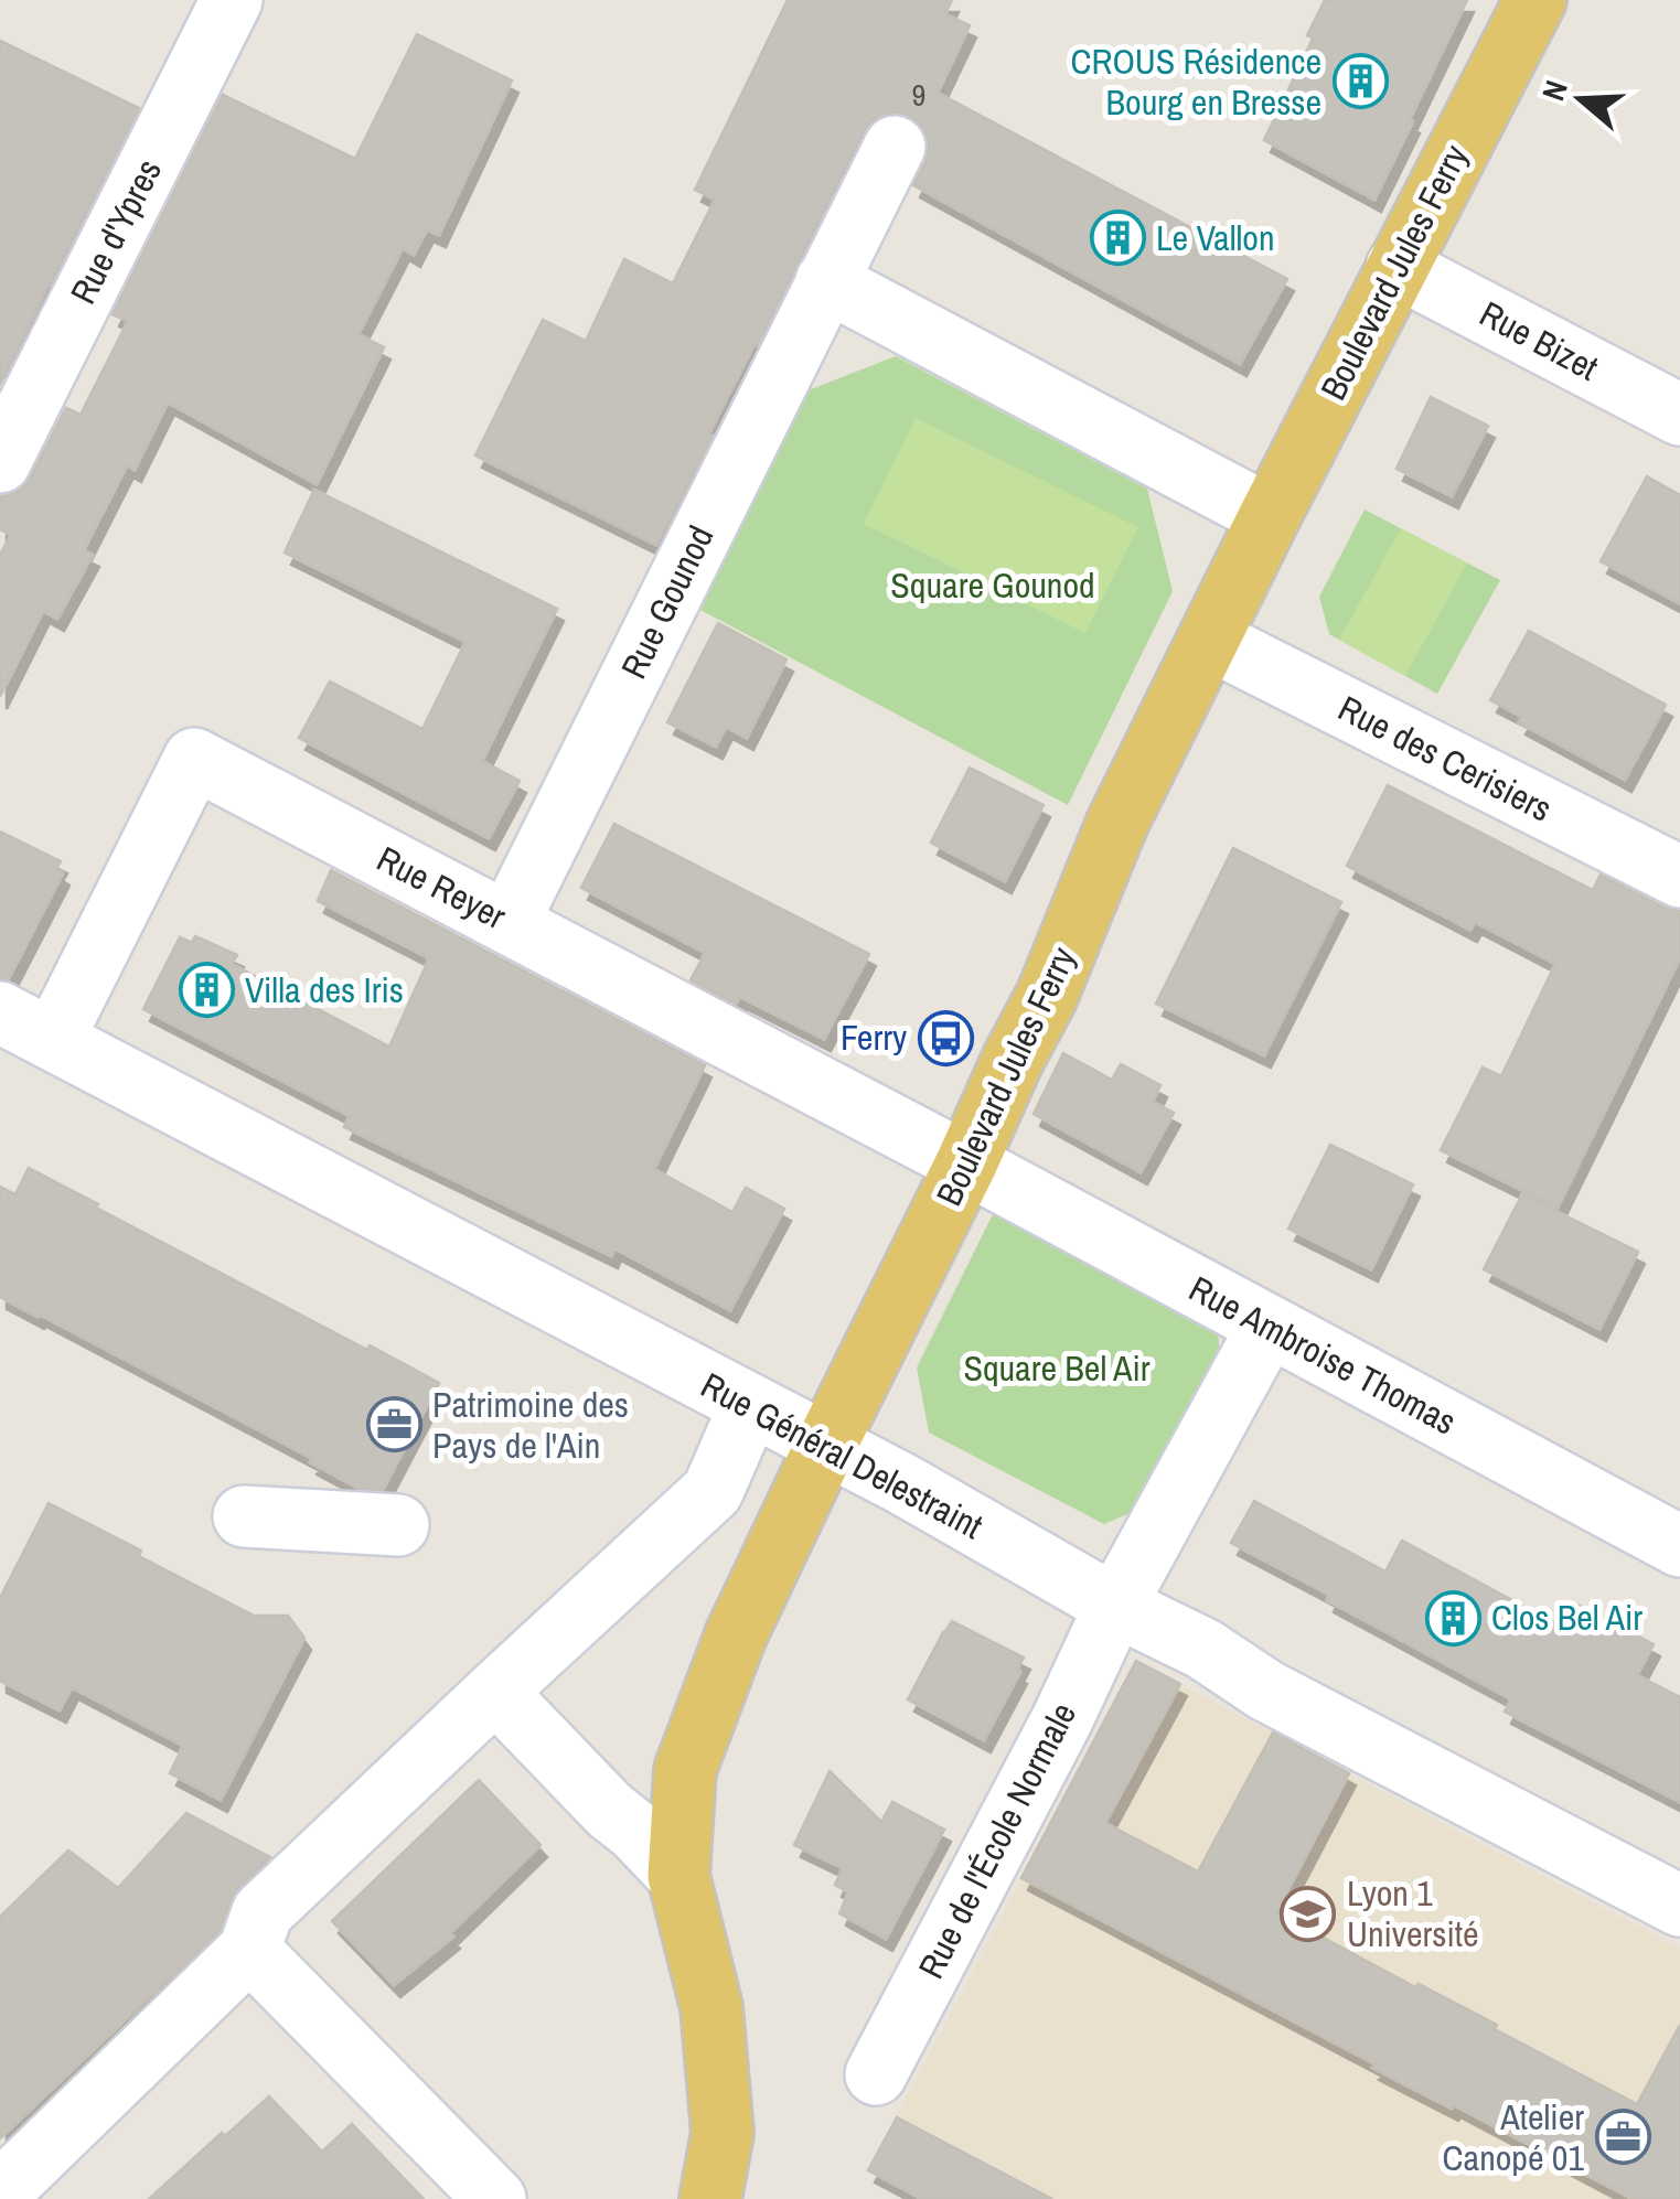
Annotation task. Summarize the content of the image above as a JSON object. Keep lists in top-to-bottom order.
{
  "streets": {
    "main road": ["Boulevard Jules Ferry"],
    "street": [
      "Rue d'Ypres",
      "Rue Bizet",
      "Rue Gounod",
      "Rue des Cerisiers",
      "Rue Reyer",
      "Rue Ambroise Thomas",
      "Rue Général Delestraint",
      "Rue de l'École Normale"
    ]
  },
  "crossings": [
    ["Boulevard Jules Ferry", "Rue Bizet"],
    ["Boulevard Jules Ferry", "Rue des Cerisiers"],
    ["Boulevard Jules Ferry", "Rue Reyer"],
    ["Boulevard Jules Ferry", "Rue Ambroise Thomas"],
    ["Boulevard Jules Ferry", "Rue Général Delestraint"],
    ["Rue Gounod", "Rue Reyer"],
    ["Rue Reyer", "Rue Ambroise Thomas"],
    ["Rue Reyer", "Rue Général Delestraint"],
    ["Rue Général Delestraint", "Rue de l'École Normale"]
  ],
  "parks": ["Square Gounod", "Square Bel Air"],
  "places": {
    "building": [
      "CROUS Résidence Bourg en Bresse",
      "Le Vallon",
      "Villa des Iris",
      "Clos Bel Air"
    ],
    "bus stop": ["Ferry"],
    "office": ["Patrimoine des Pays de l'Ain", "Atelier Canopé 01"],
    "school or university": ["Lyon 1 Université"]
  },
  "house_numbers": ["9"],
  "north": "left"
}
